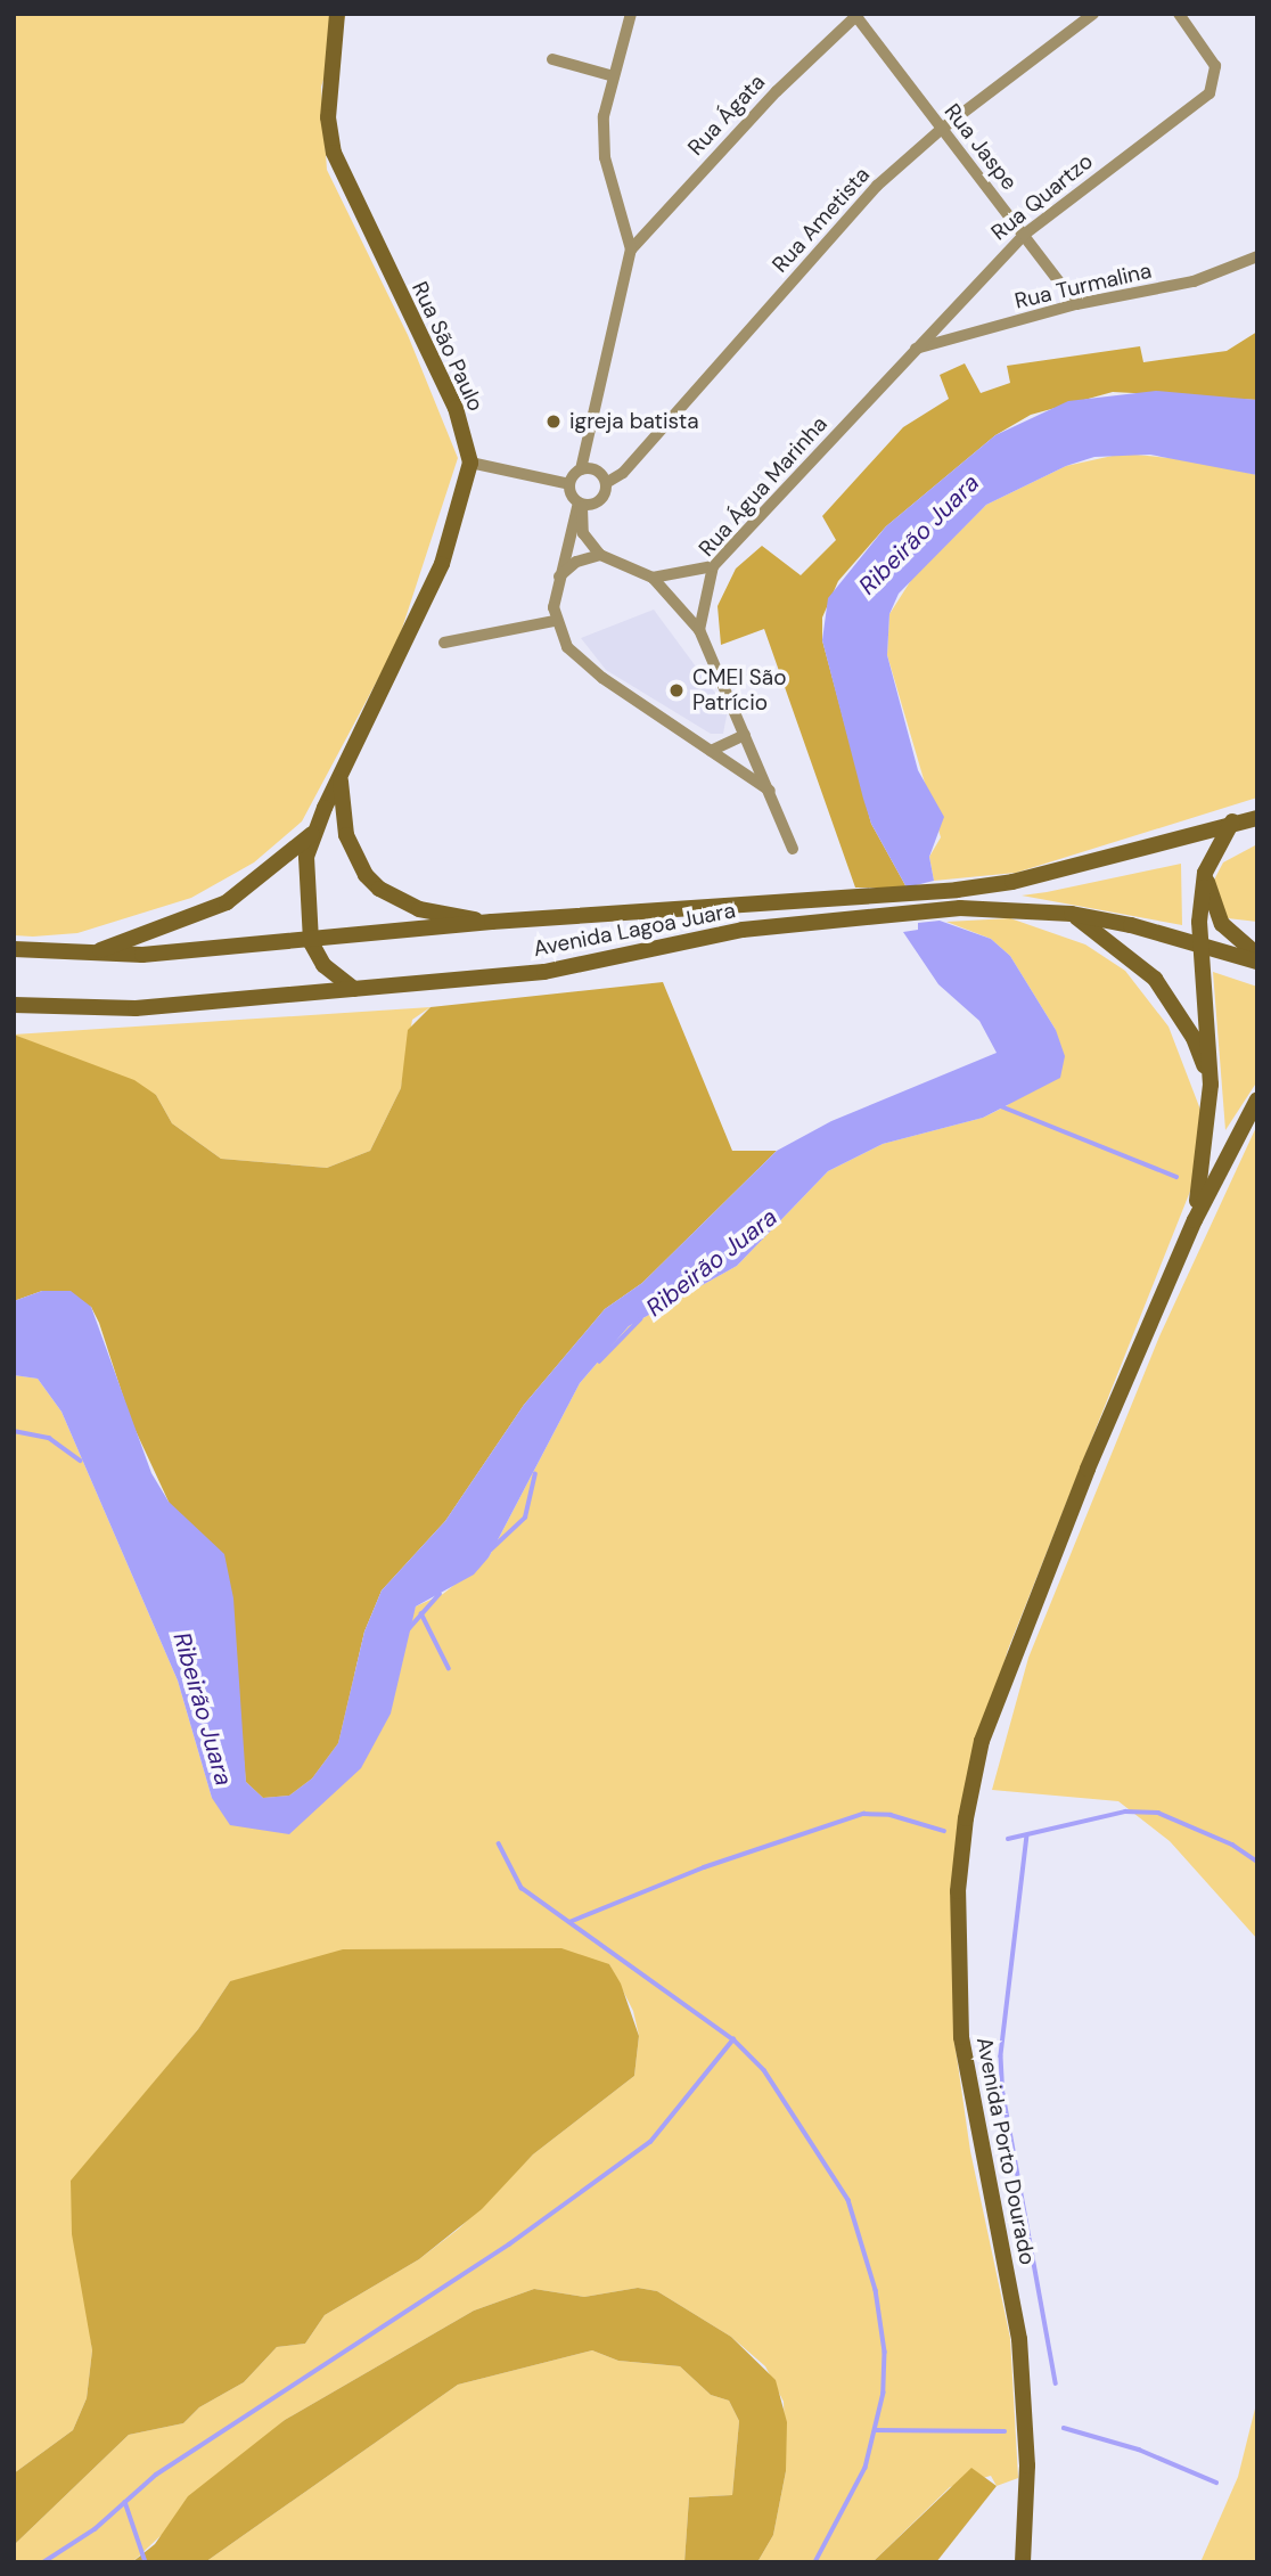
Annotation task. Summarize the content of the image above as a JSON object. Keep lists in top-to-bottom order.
{
  "streets": {
    "main road": ["Rua São Paulo", "Avenida Lagoa Juara", "Avenida Porto Dourado"],
    "street": [
      "Rua Ágata",
      "Rua Jaspe",
      "Rua Quartzo",
      "Rua Ametista",
      "Rua Turmalina",
      "Rua Água Marinha"
    ]
  },
  "crossings": [
    ["Rua Ágata", "Rua Jaspe"],
    ["Rua Jaspe", "Rua Quartzo"],
    ["Rua Jaspe", "Rua Ametista"],
    ["Rua Jaspe", "Rua Turmalina"],
    ["Rua Quartzo", "Rua Turmalina"],
    ["Rua Quartzo", "Rua Água Marinha"],
    ["Rua Turmalina", "Rua Água Marinha"]
  ],
  "water": ["Ribeirão Juara"],
  "places": ["igreja batista", "CMEI São Patrício"]
}
